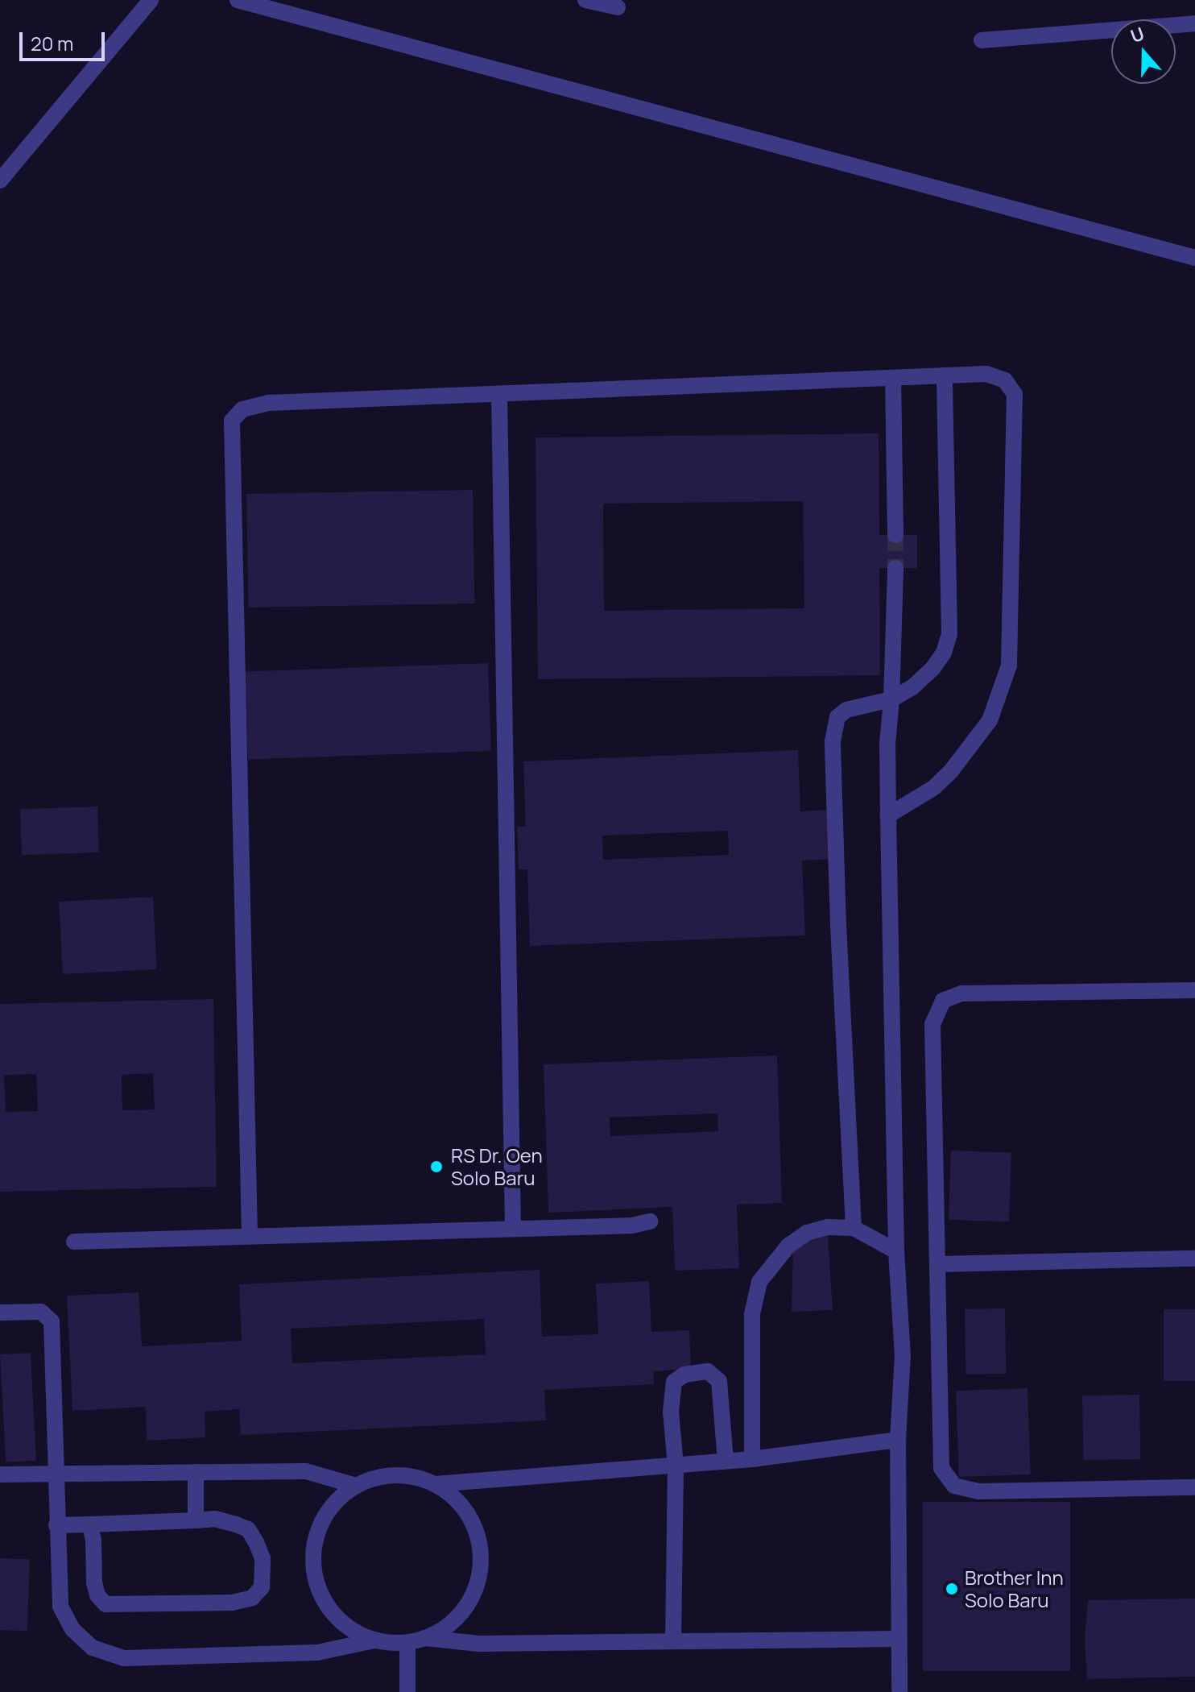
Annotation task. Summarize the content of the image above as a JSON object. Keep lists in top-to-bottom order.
{
  "places": ["RS Dr. Oen Solo Baru", "Brother Inn Solo Baru"],
  "scale_bar": "20 m",
  "north": "top"
}
